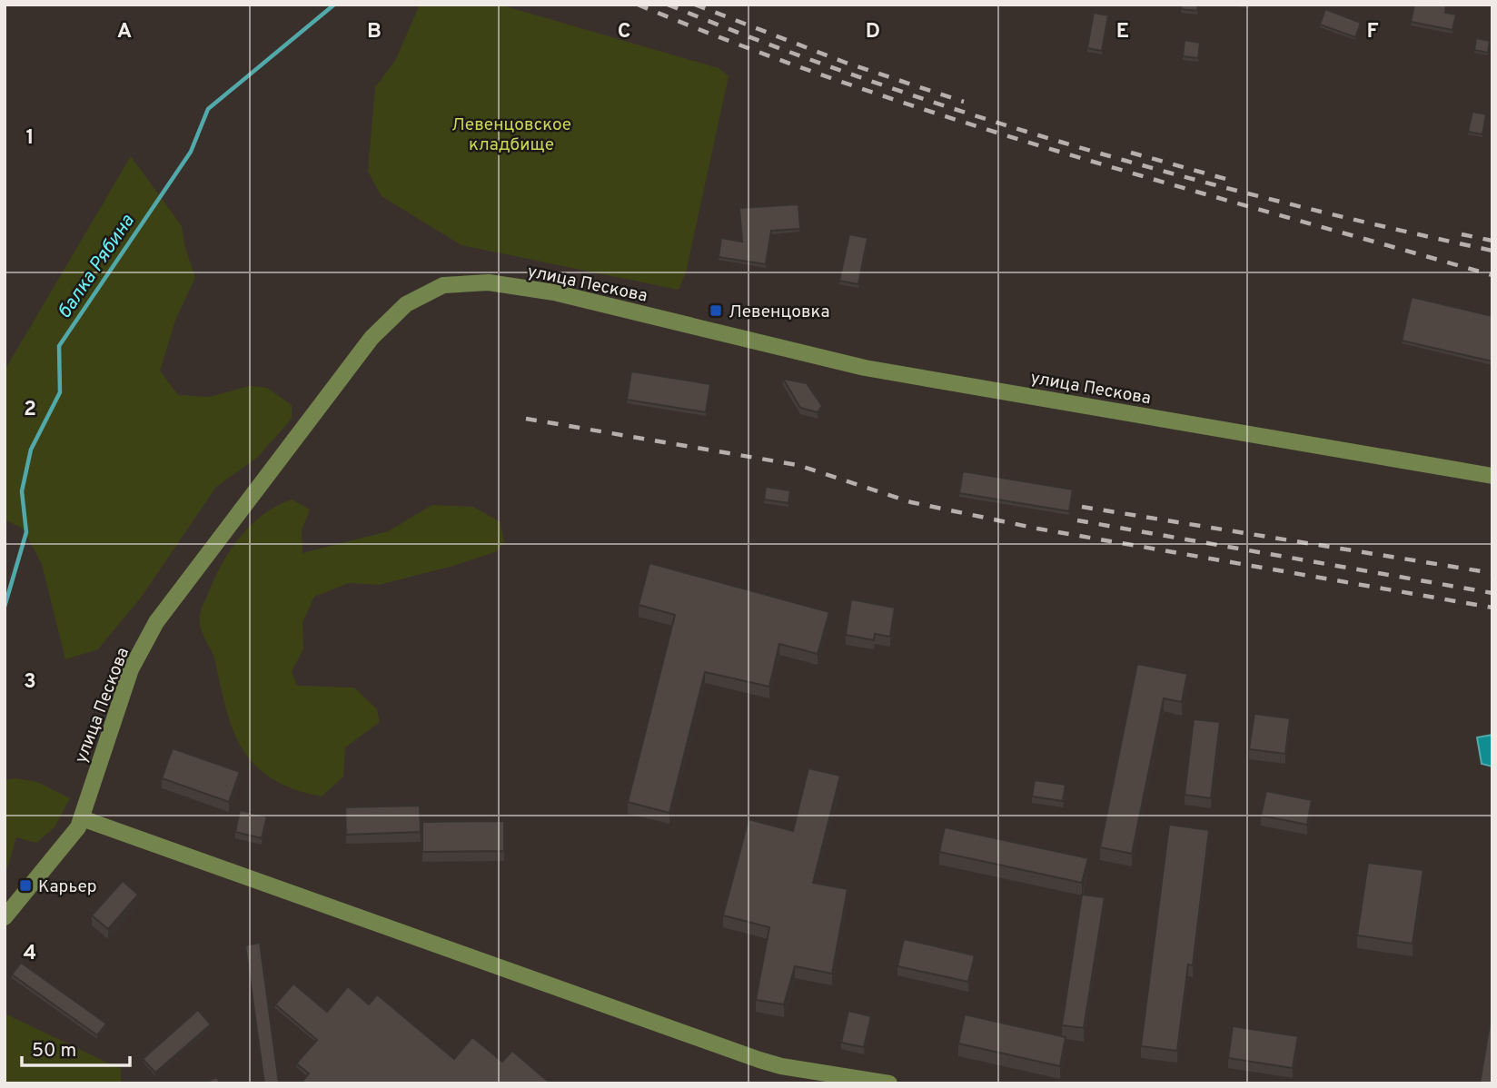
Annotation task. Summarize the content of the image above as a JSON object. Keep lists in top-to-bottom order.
{
  "streets": {
    "street": ["улица Пескова"]
  },
  "water": ["балка Рябина"],
  "parks": ["Левенцовское кладбище"],
  "places": {
    "transit": ["Левенцовка", "Карьер"]
  },
  "scale_bar": "50 m",
  "grid": {
    "columns": [
      "A",
      "B",
      "C",
      "D",
      "E",
      "F"
    ],
    "rows": [
      "1",
      "2",
      "3",
      "4"
    ]
  }
}
